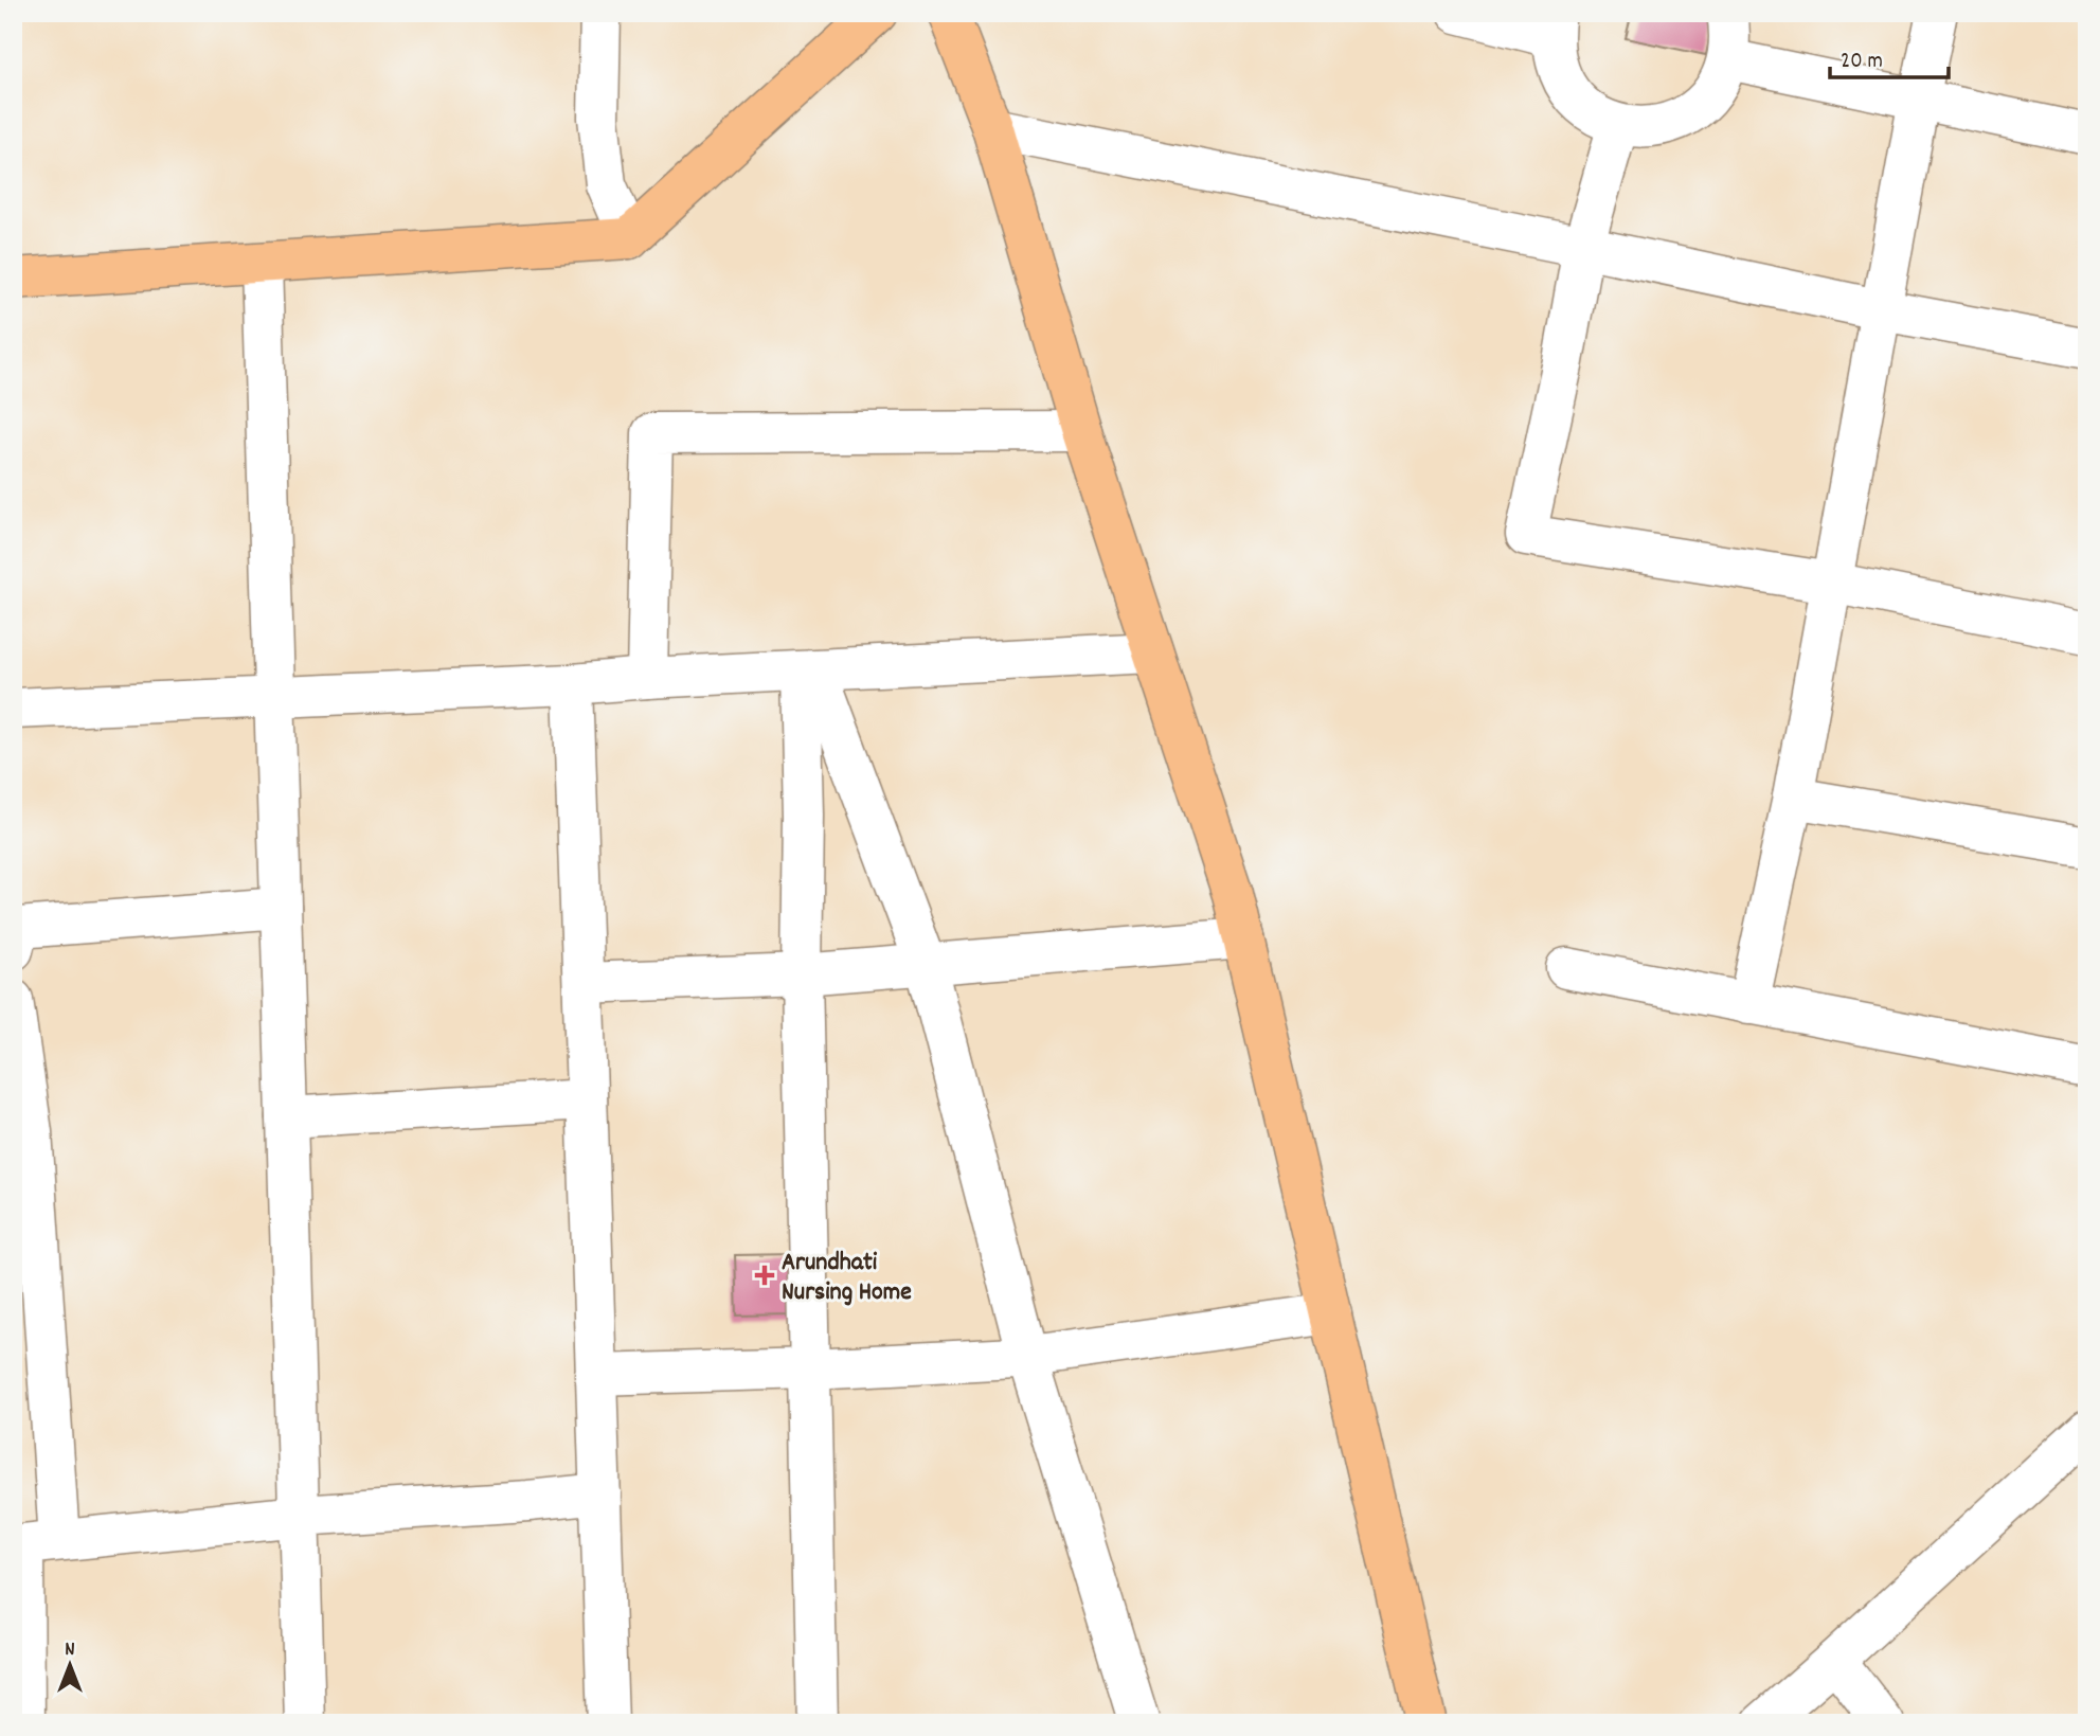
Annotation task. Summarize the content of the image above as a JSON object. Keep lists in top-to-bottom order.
{
  "places": {
    "health": ["Arundhati Nursing Home"]
  },
  "scale_bar": "20 m",
  "north": "top"
}
